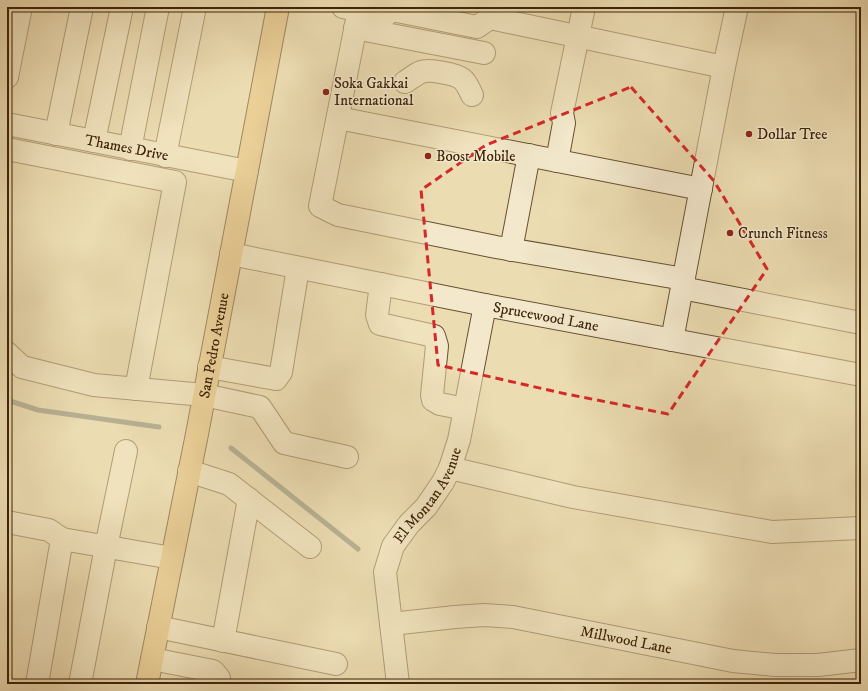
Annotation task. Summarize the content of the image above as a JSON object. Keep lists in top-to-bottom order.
{
  "streets": {
    "main road": ["San Pedro Avenue"],
    "street": [
      "Thames Drive",
      "Sprucewood Lane",
      "El Montan Avenue",
      "Millwood Lane"
    ]
  },
  "crossings": [
    ["Thames Drive", "San Pedro Avenue"],
    ["Sprucewood Lane", "San Pedro Avenue"],
    ["Sprucewood Lane", "El Montan Avenue"],
    ["El Montan Avenue", "Millwood Lane"]
  ],
  "places": [
    "Soka Gakkai International",
    "Dollar Tree",
    "Boost Mobile",
    "Crunch Fitness"
  ]
}
